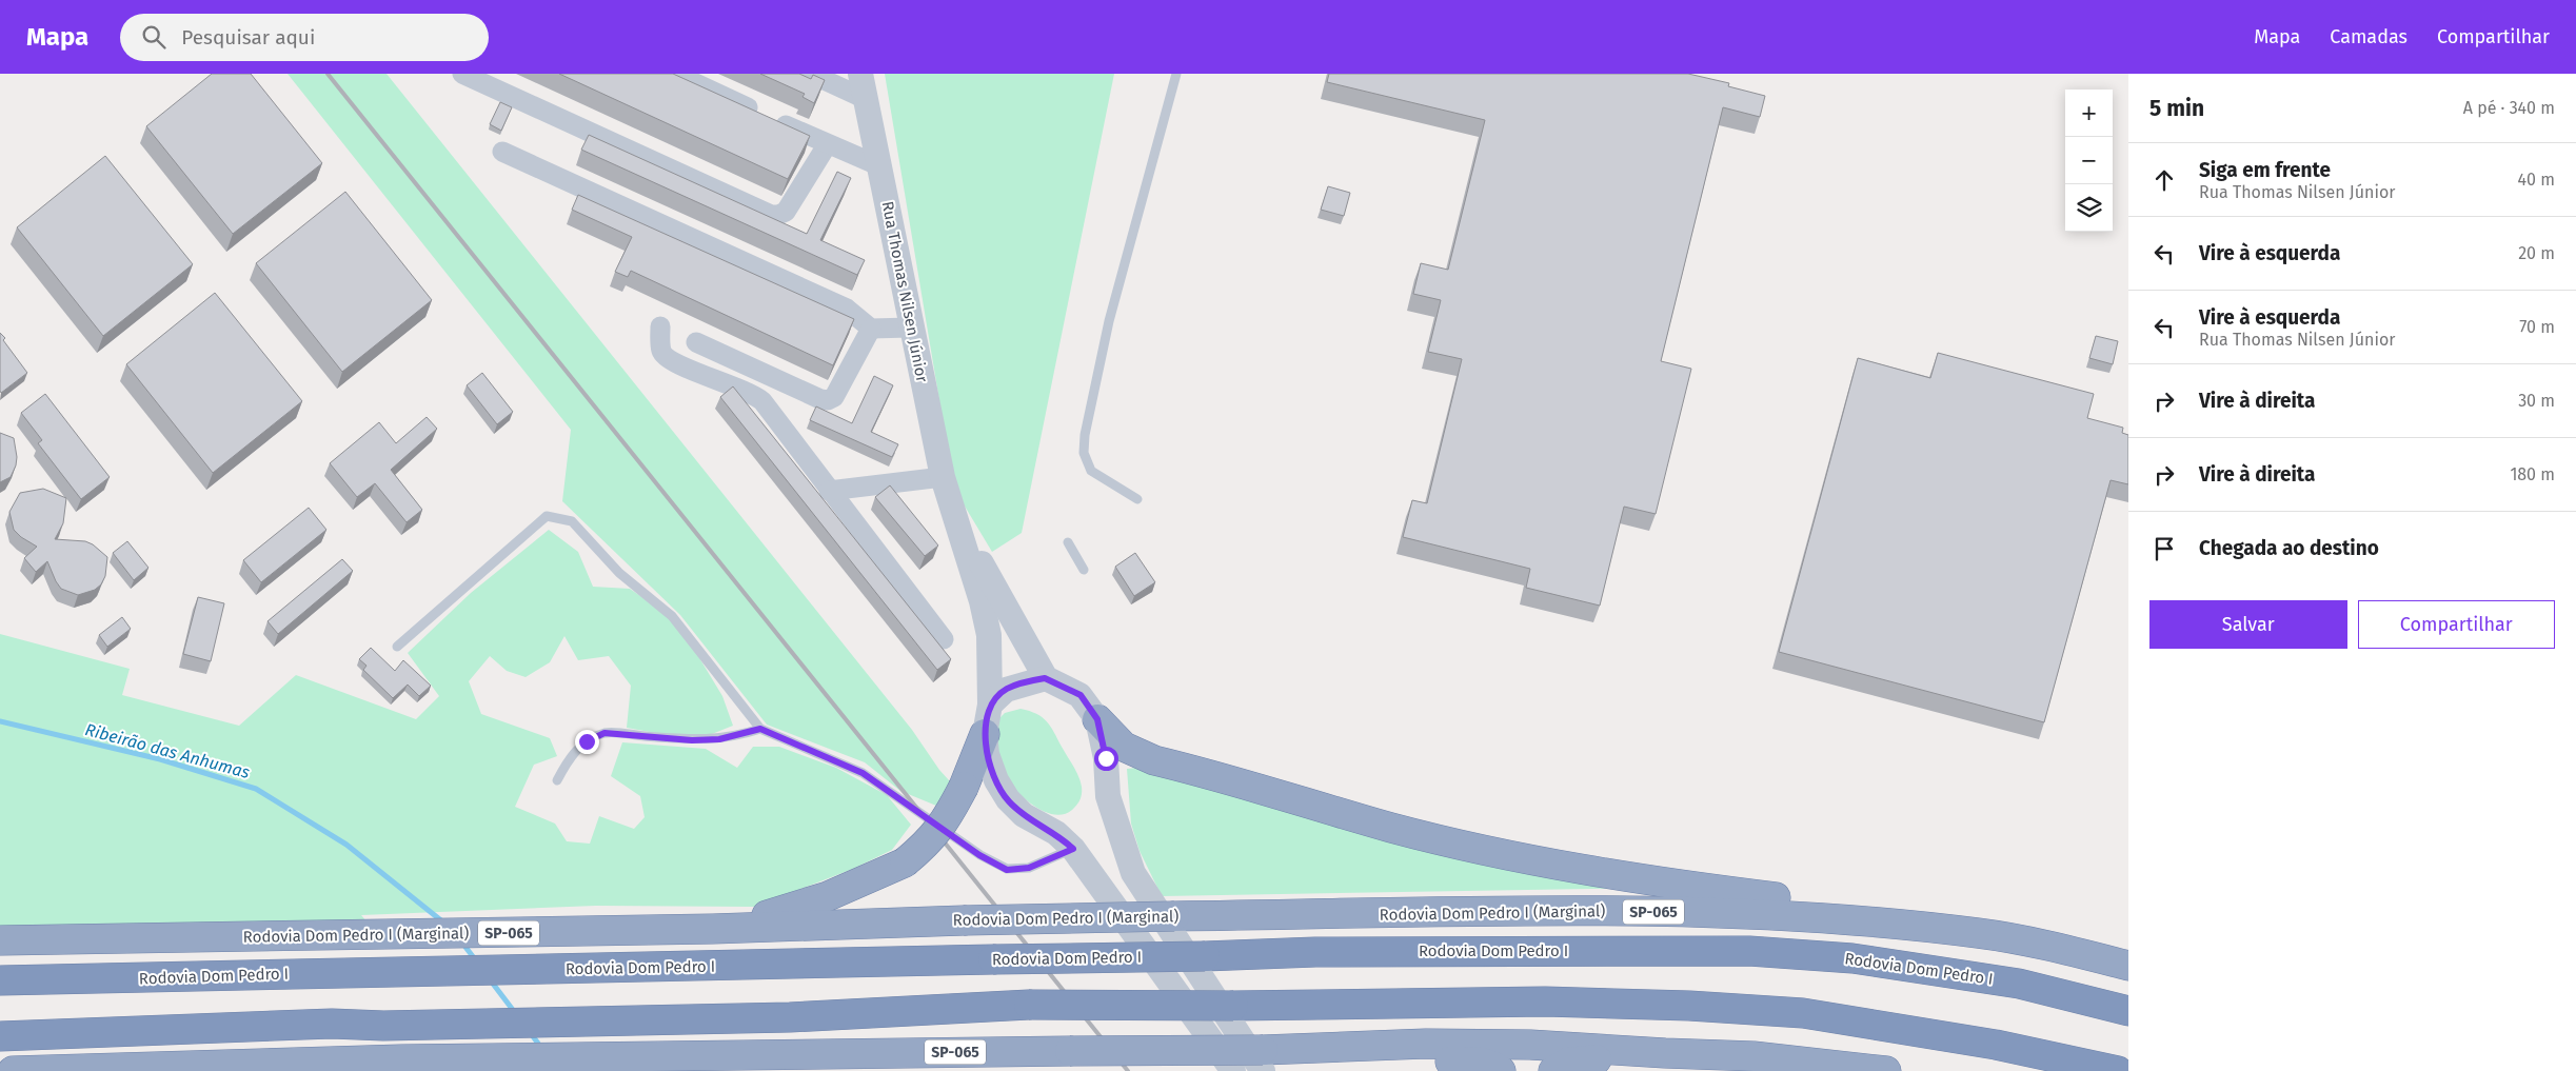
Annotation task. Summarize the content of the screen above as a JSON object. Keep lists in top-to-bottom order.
{
  "streets": {
    "highway": ["SP-065", "Rodovia Dom Pedro I (Marginal)", "Rodovia Dom Pedro I"],
    "street": ["Rua Thomas Nilsen Júnior"]
  },
  "water": ["Ribeirão das Anhumas"],
  "page": {
    "header": "Mapa",
    "search": "Pesquisar aqui",
    "nav": ["Mapa", "Camadas", "Compartilhar"],
    "heading": ["5 min", "A pé · 340 m"],
    "map_buttons": ["+", "−"],
    "list": [
      ["Siga em frente", "Rua Thomas Nilsen Júnior", "40 m"],
      ["Vire à esquerda", "20 m"],
      ["Vire à esquerda", "Rua Thomas Nilsen Júnior", "70 m"],
      ["Vire à direita", "30 m"],
      ["Vire à direita", "180 m"],
      "Chegada ao destino"
    ],
    "buttons": ["Salvar", "Compartilhar"]
  }
}
